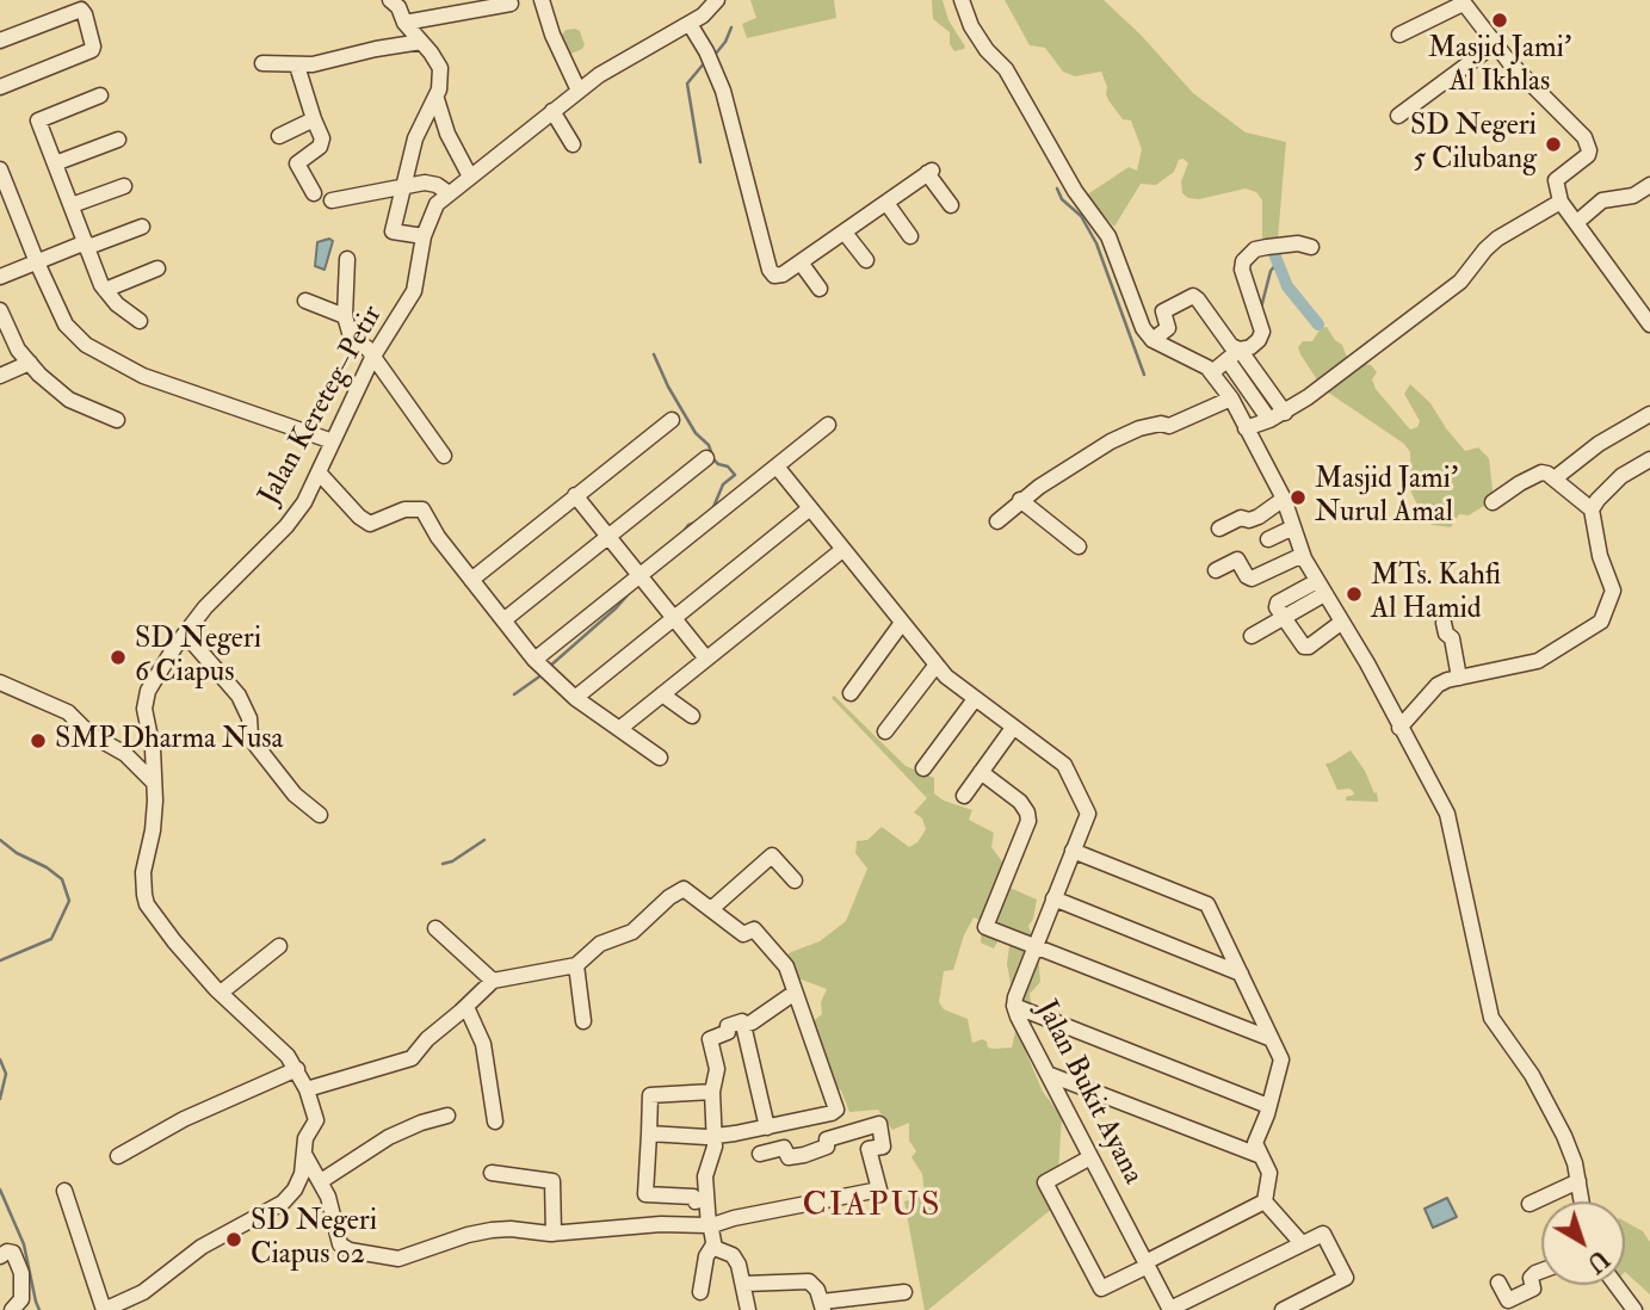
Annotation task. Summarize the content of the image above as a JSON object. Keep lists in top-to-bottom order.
{
  "streets": {
    "street": ["Jalan Kereteg–Petir", "Jalan Bukit Ayana"]
  },
  "districts": ["CIAPUS"],
  "places": [
    "Masjid Jami' Al Ikhlas",
    "SD Negeri 5 Cilubang",
    "Masjid Jami' Nurul Amal",
    "MTs. Kahfi Al Hamid",
    "SD Negeri 6 Ciapus",
    "SMP Dharma Nusa",
    "SD Negeri Ciapus 02"
  ],
  "north": "bottom right"
}
